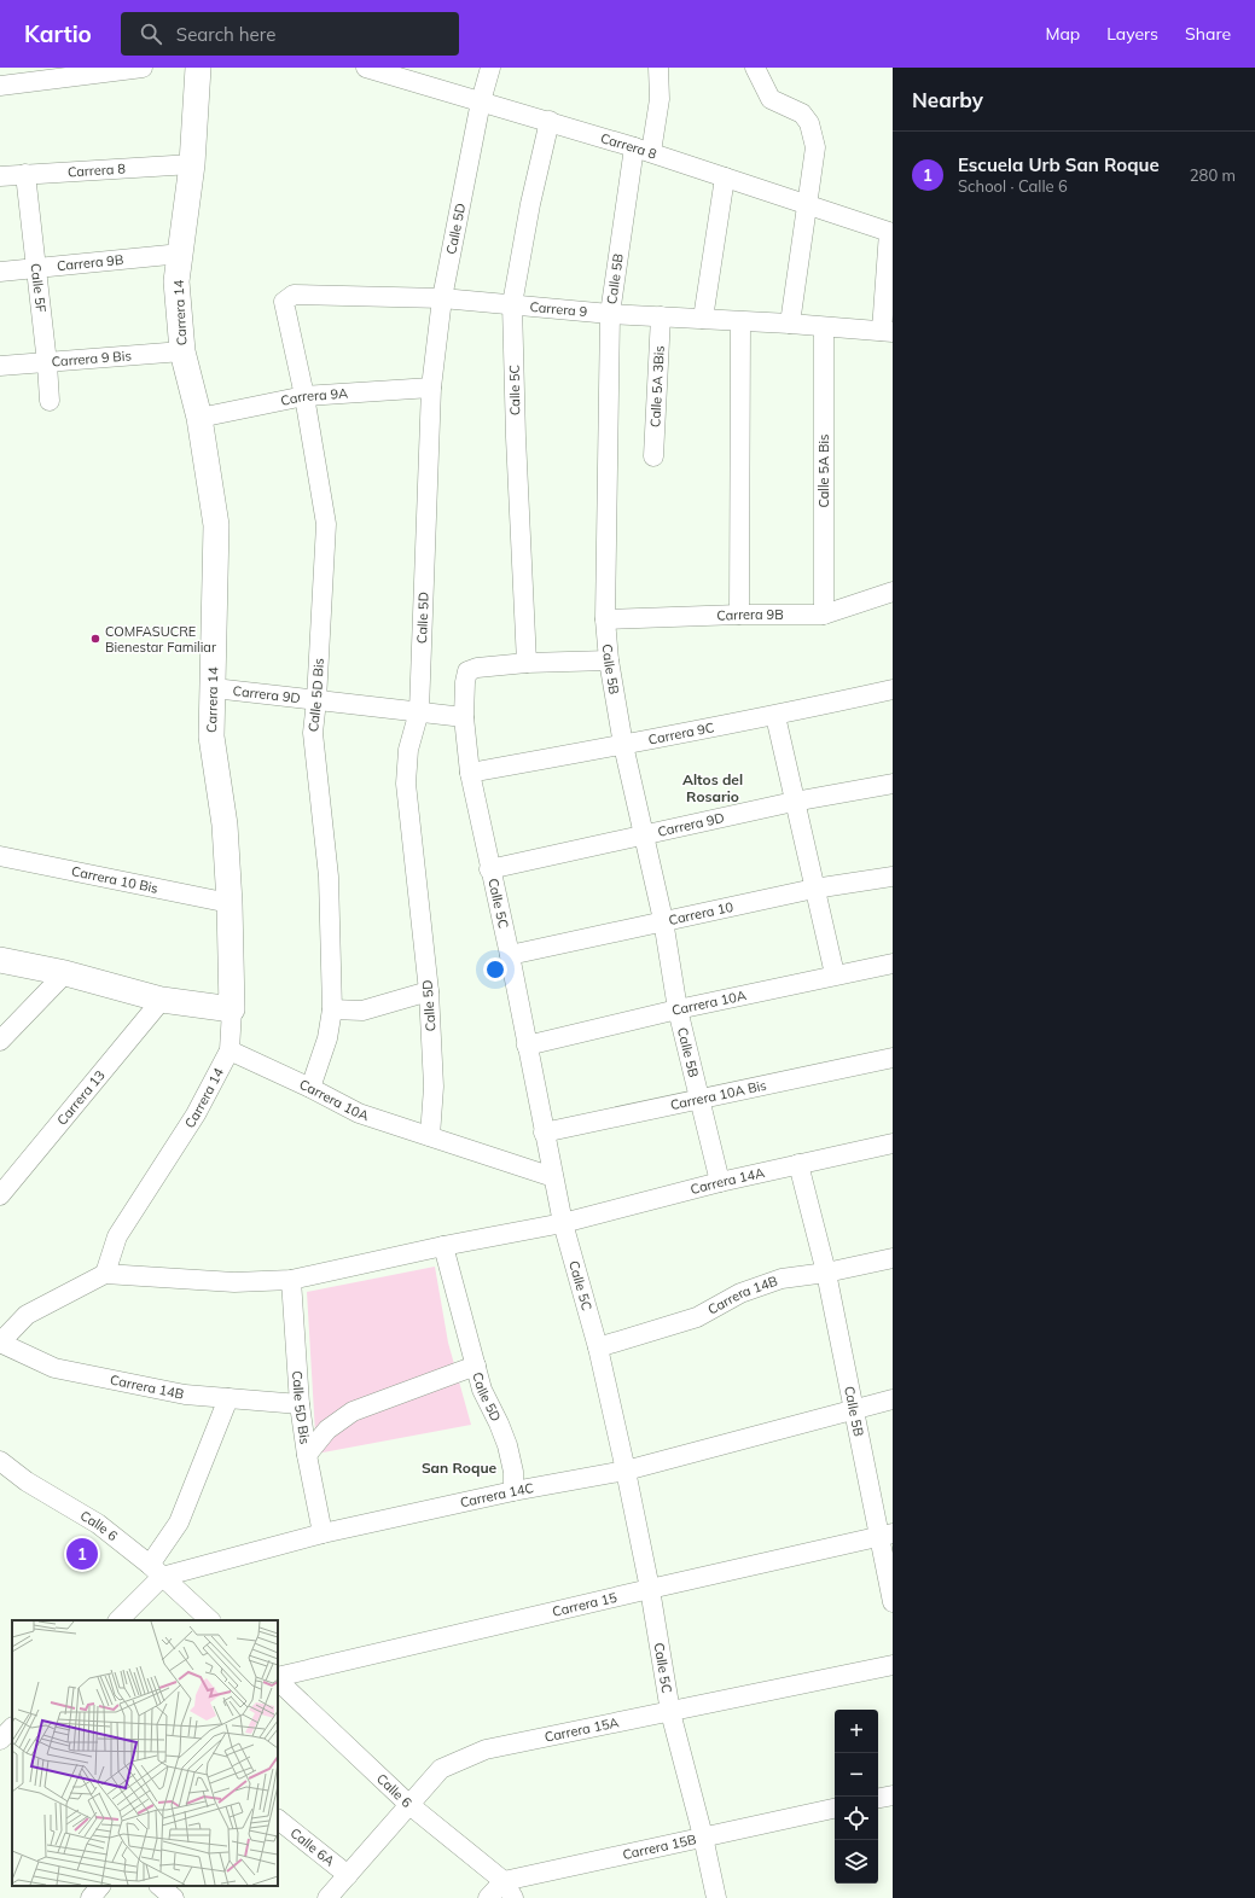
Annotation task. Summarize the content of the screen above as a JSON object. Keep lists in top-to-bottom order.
{
  "streets": {
    "street": [
      "Carrera 8",
      "Calle 5D",
      "Carrera 9B",
      "Calle 5B",
      "Calle 5F",
      "Carrera 9",
      "Carrera 14",
      "Carrera 9 Bis",
      "Calle 5A 3Bis",
      "Calle 5C",
      "Carrera 9A",
      "Calle 5A Bis",
      "Carrera 9D",
      "Calle 5D Bis",
      "Carrera 9C",
      "Carrera 10 Bis",
      "Carrera 10",
      "Carrera 10A",
      "Carrera 10A Bis",
      "Carrera 13",
      "Carrera 14A",
      "Carrera 14B",
      "Carrera 14C",
      "Calle 6",
      "Carrera 15",
      "Carrera 15A",
      "Carrera 15B",
      "Calle 6A"
    ]
  },
  "crossings": [
    ["Carrera 8", "Calle 5D"],
    ["Carrera 8", "Calle 5B"],
    ["Carrera 8", "Calle 5F"],
    ["Carrera 8", "Carrera 9"],
    ["Carrera 8", "Carrera 14"],
    ["Carrera 8", "Calle 5C"],
    ["Calle 5D", "Carrera 9"],
    ["Calle 5D", "Carrera 9A"],
    ["Calle 5D", "Carrera 9D"],
    ["Calle 5D", "Carrera 10A"],
    ["Calle 5D", "Carrera 14C"],
    ["Carrera 9B", "Calle 5B"],
    ["Carrera 9B", "Calle 5F"],
    ["Carrera 9B", "Carrera 14"],
    ["Carrera 9B", "Calle 5A Bis"],
    ["Calle 5B", "Carrera 9"],
    ["Calle 5B", "Carrera 9D"],
    ["Calle 5B", "Carrera 9C"],
    ["Calle 5B", "Carrera 10"],
    ["Calle 5B", "Carrera 10A"],
    ["Calle 5B", "Carrera 10A Bis"],
    ["Calle 5B", "Carrera 14A"],
    ["Calle 5B", "Carrera 14B"],
    ["Calle 5B", "Carrera 14C"],
    ["Calle 5B", "Carrera 15"],
    ["Calle 5F", "Carrera 9 Bis"],
    ["Carrera 9", "Calle 5A 3Bis"],
    ["Carrera 9", "Calle 5C"],
    ["Carrera 9", "Calle 5A Bis"],
    ["Carrera 9", "Calle 5D Bis"],
    ["Carrera 14", "Carrera 9 Bis"],
    ["Carrera 14", "Carrera 9A"],
    ["Carrera 14", "Carrera 9D"],
    ["Carrera 14", "Carrera 10 Bis"],
    ["Carrera 14", "Carrera 10A"],
    ["Calle 5C", "Carrera 9D"],
    ["Calle 5C", "Carrera 9C"],
    ["Calle 5C", "Carrera 10"],
    ["Calle 5C", "Carrera 10A"],
    ["Calle 5C", "Carrera 10A Bis"],
    ["Calle 5C", "Carrera 14A"],
    ["Calle 5C", "Carrera 14B"],
    ["Calle 5C", "Carrera 14C"],
    ["Calle 5C", "Carrera 15"],
    ["Calle 5C", "Carrera 15A"],
    ["Calle 5C", "Carrera 15B"],
    ["Carrera 9A", "Calle 5D Bis"],
    ["Carrera 9D", "Calle 5D Bis"],
    ["Calle 5D Bis", "Carrera 10A"],
    ["Calle 5D Bis", "Carrera 14B"],
    ["Calle 5D Bis", "Carrera 14C"],
    ["Carrera 14C", "Calle 6"],
    ["Calle 6", "Carrera 15A"],
    ["Calle 6", "Carrera 15B"],
    ["Carrera 15A", "Calle 6A"]
  ],
  "districts": ["Altos del Rosario", "San Roque"],
  "places": ["COMFASUCRE Bienestar Familiar"],
  "page": {
    "header": "Kartio",
    "search": "Search here",
    "nav": ["Map", "Layers", "Share"],
    "heading": "Nearby",
    "list": [
      {
        "mark": "1",
        "name": "Escuela Urb San Roque",
        "note": "School · Calle 6",
        "value": "280 m"
      }
    ],
    "pins": "1",
    "map_buttons": ["+", "−"]
  }
}
